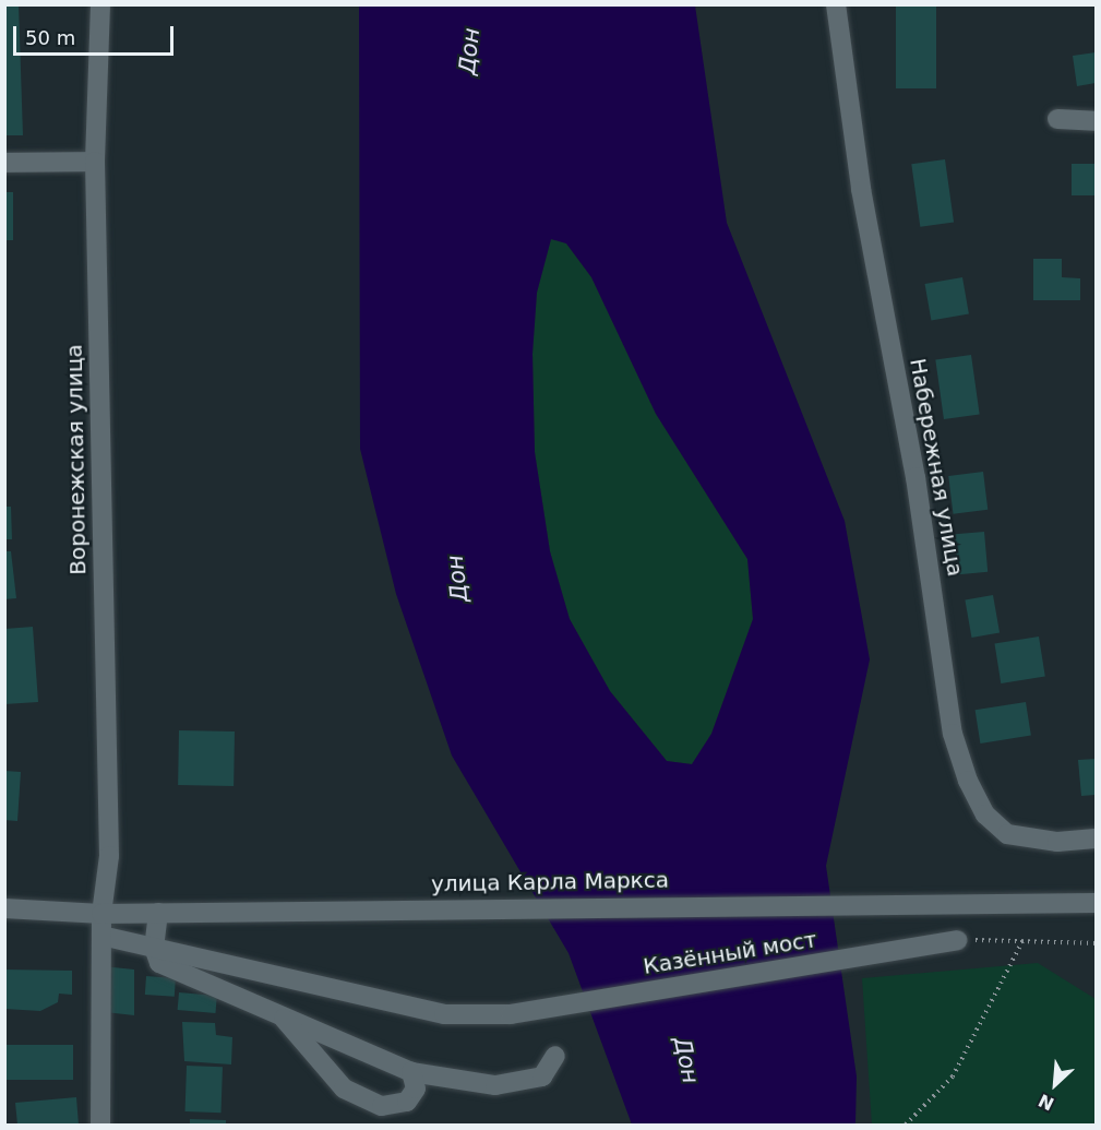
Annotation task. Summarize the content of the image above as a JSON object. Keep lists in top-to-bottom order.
{
  "streets": {
    "street": [
      "Воронежская улица",
      "Набережная улица",
      "улица Карла Маркса",
      "Казённый мост"
    ]
  },
  "crossings": [
    ["Воронежская улица", "улица Карла Маркса"]
  ],
  "water": ["Дон"],
  "scale_bar": "50 m",
  "north": "bottom left"
}
